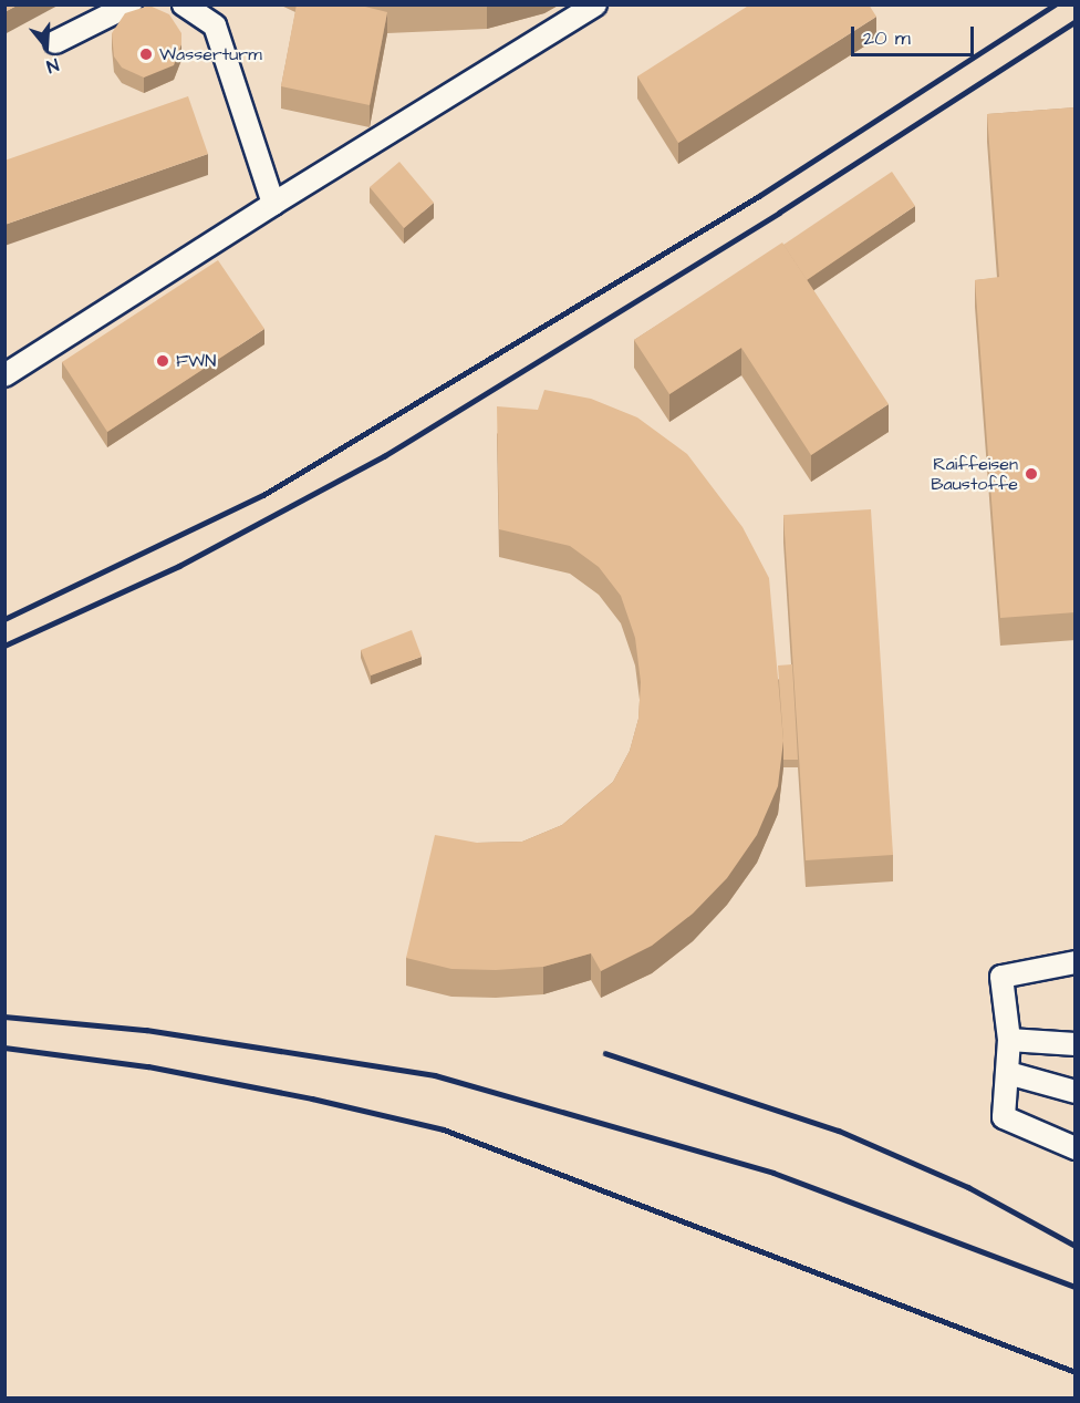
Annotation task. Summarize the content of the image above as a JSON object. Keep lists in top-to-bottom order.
{
  "places": ["Wasserturm", "FWN", "Raiffeisen Baustoffe"],
  "scale_bar": "20 m",
  "north": "bottom"
}
